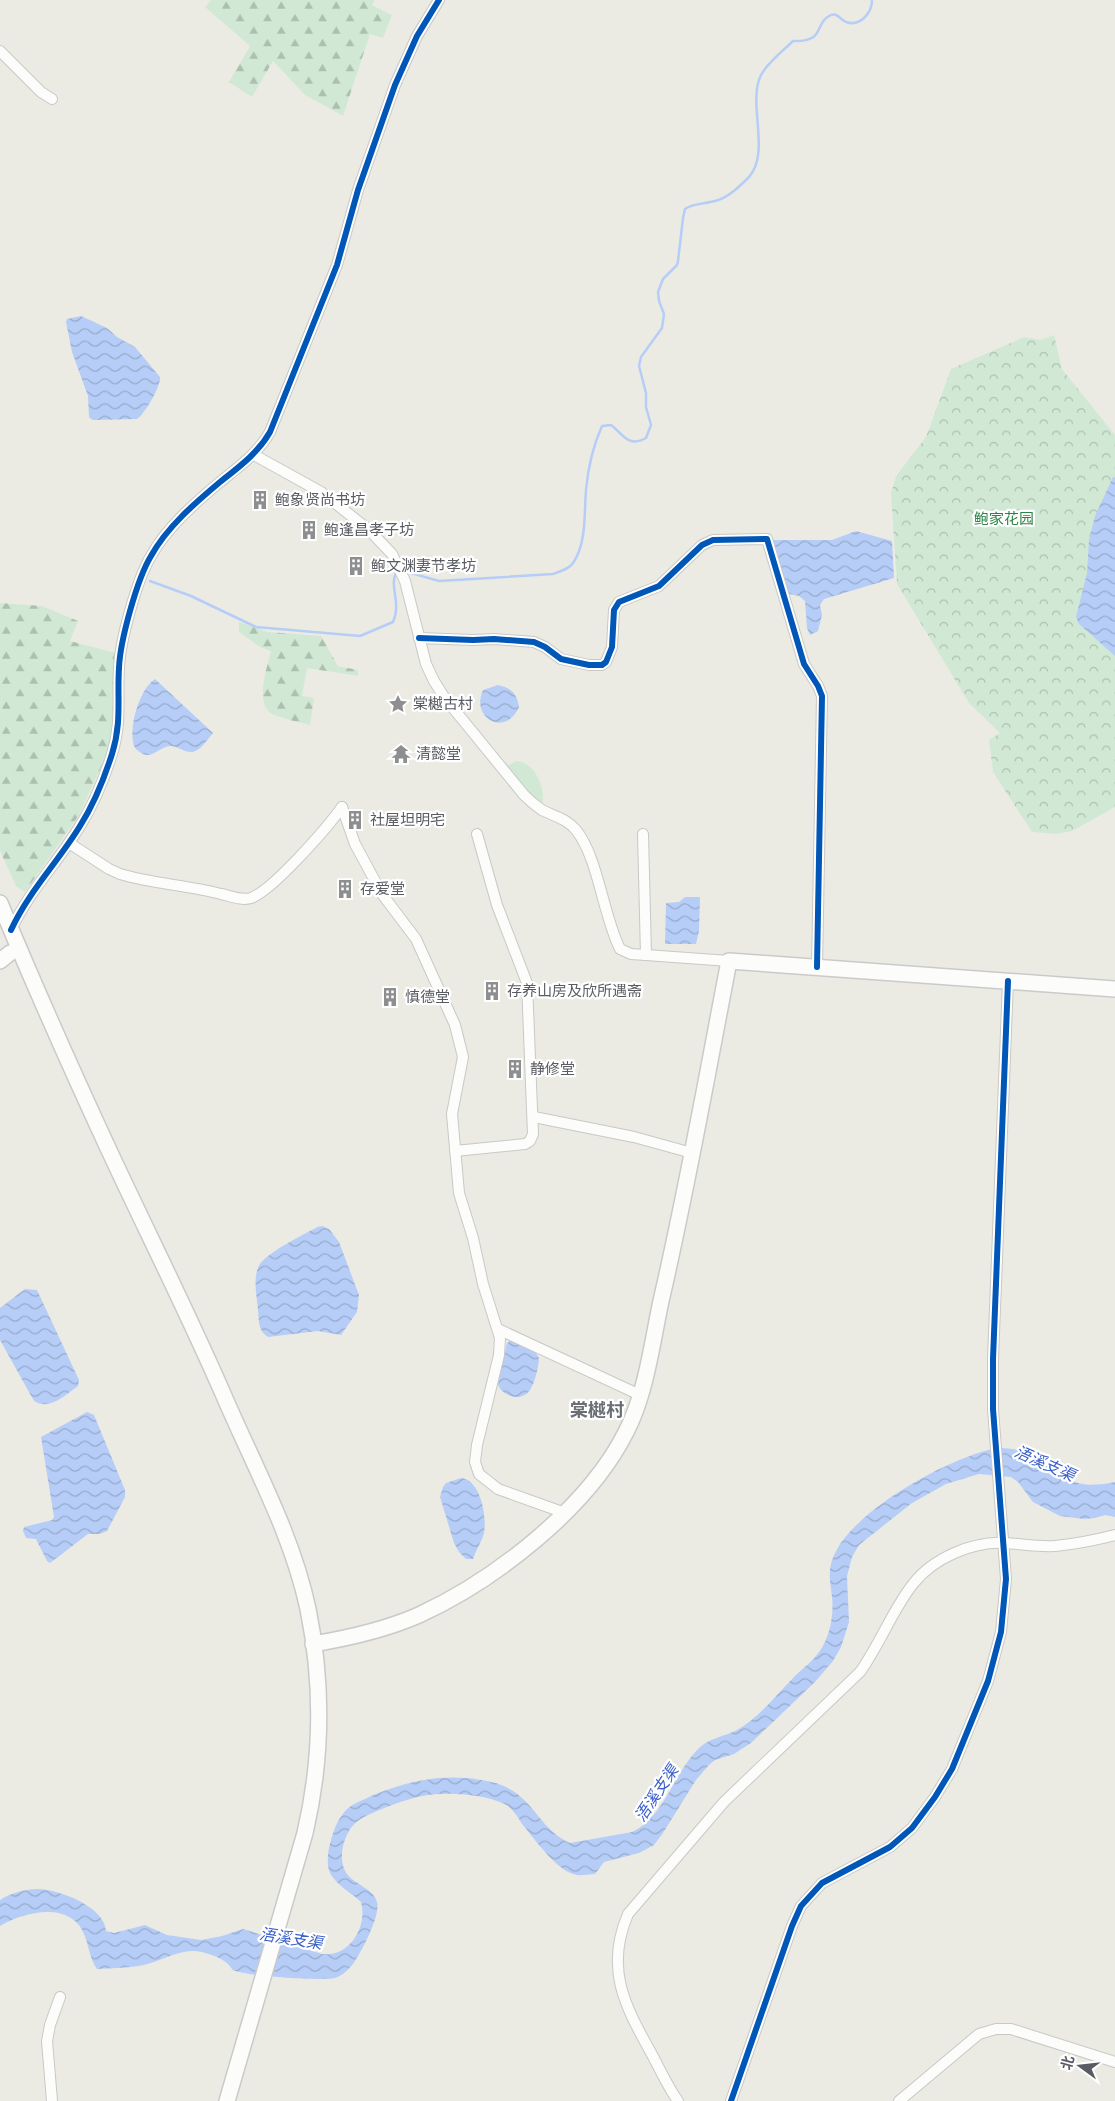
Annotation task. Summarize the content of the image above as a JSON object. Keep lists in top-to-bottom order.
{
  "districts": ["棠樾村"],
  "water": ["浯溪支渠"],
  "parks": ["鲍家花园"],
  "places": {
    "building": [
      "鲍象贤尚书坊",
      "鲍逢昌孝子坊",
      "鲍文渊妻节孝坊",
      "社屋坦明宅",
      "存爱堂",
      "存养山房及欣所遇斋",
      "慎德堂",
      "静修堂"
    ],
    "place": ["棠樾古村"],
    "temple": ["清懿堂"]
  },
  "north": "left"
}
